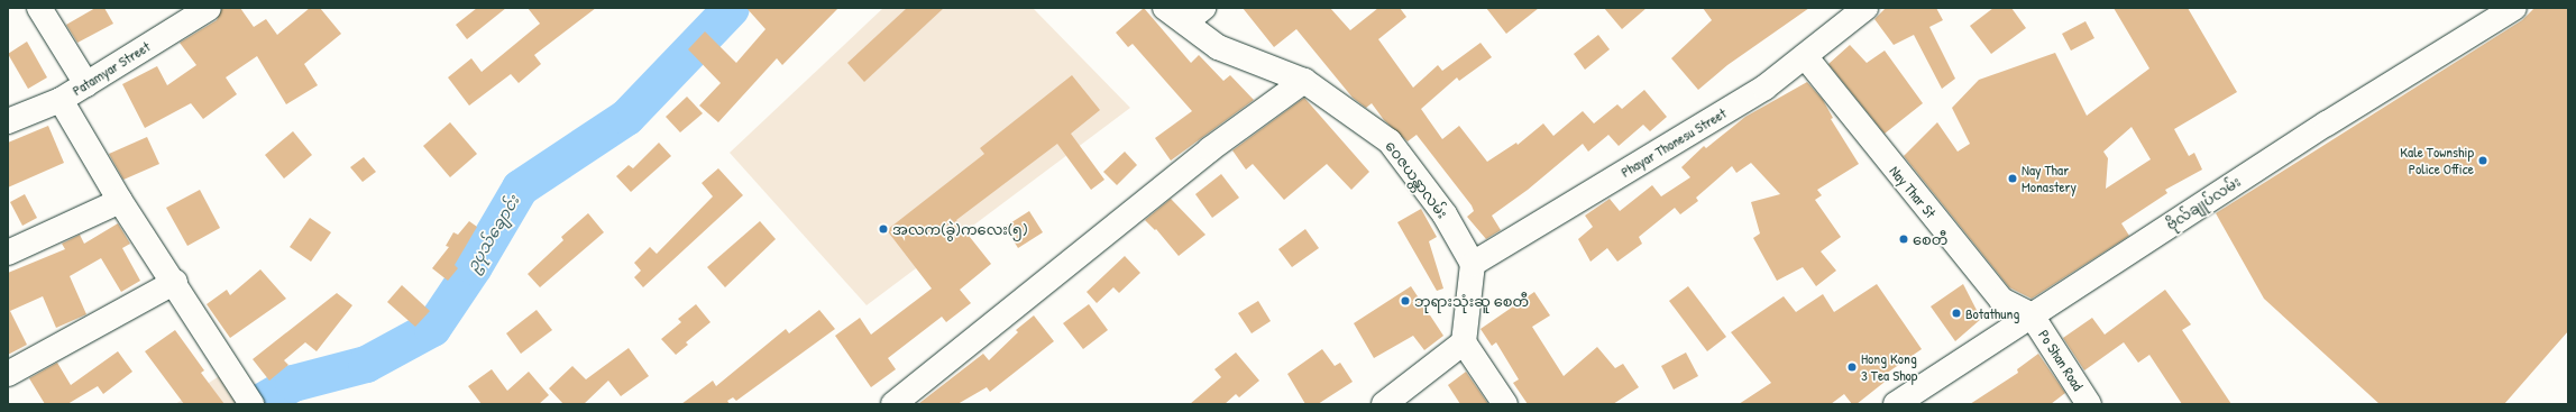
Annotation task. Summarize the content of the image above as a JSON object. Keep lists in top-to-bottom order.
{
  "streets": {
    "street": [
      "Patamyar Street",
      "Phayar Thonesu Street",
      "ဝေဇယန္တာလမ်း",
      "Nay Thar St",
      "ဗိုလ်ချုပ်လမ်း",
      "Po Shan Road"
    ]
  },
  "crossings": [
    ["Phayar Thonesu Street", "ဝေဇယန္တာလမ်း"],
    ["Phayar Thonesu Street", "Nay Thar St"],
    ["Nay Thar St", "ဗိုလ်ချုပ်လမ်း"],
    ["Nay Thar St", "Po Shan Road"],
    ["ဗိုလ်ချုပ်လမ်း", "Po Shan Road"]
  ],
  "water": ["ဥပုသ်ချောင်း"],
  "places": [
    "Kale Township Police Office",
    "Nay Thar Monastery",
    "အလက(ခွဲ)ကလေး(၅)",
    "စေတီ",
    "ဘုရားသုံးဆူ စေတီ",
    "Botathung",
    "Hong Kong 3 Tea Shop"
  ]
}
